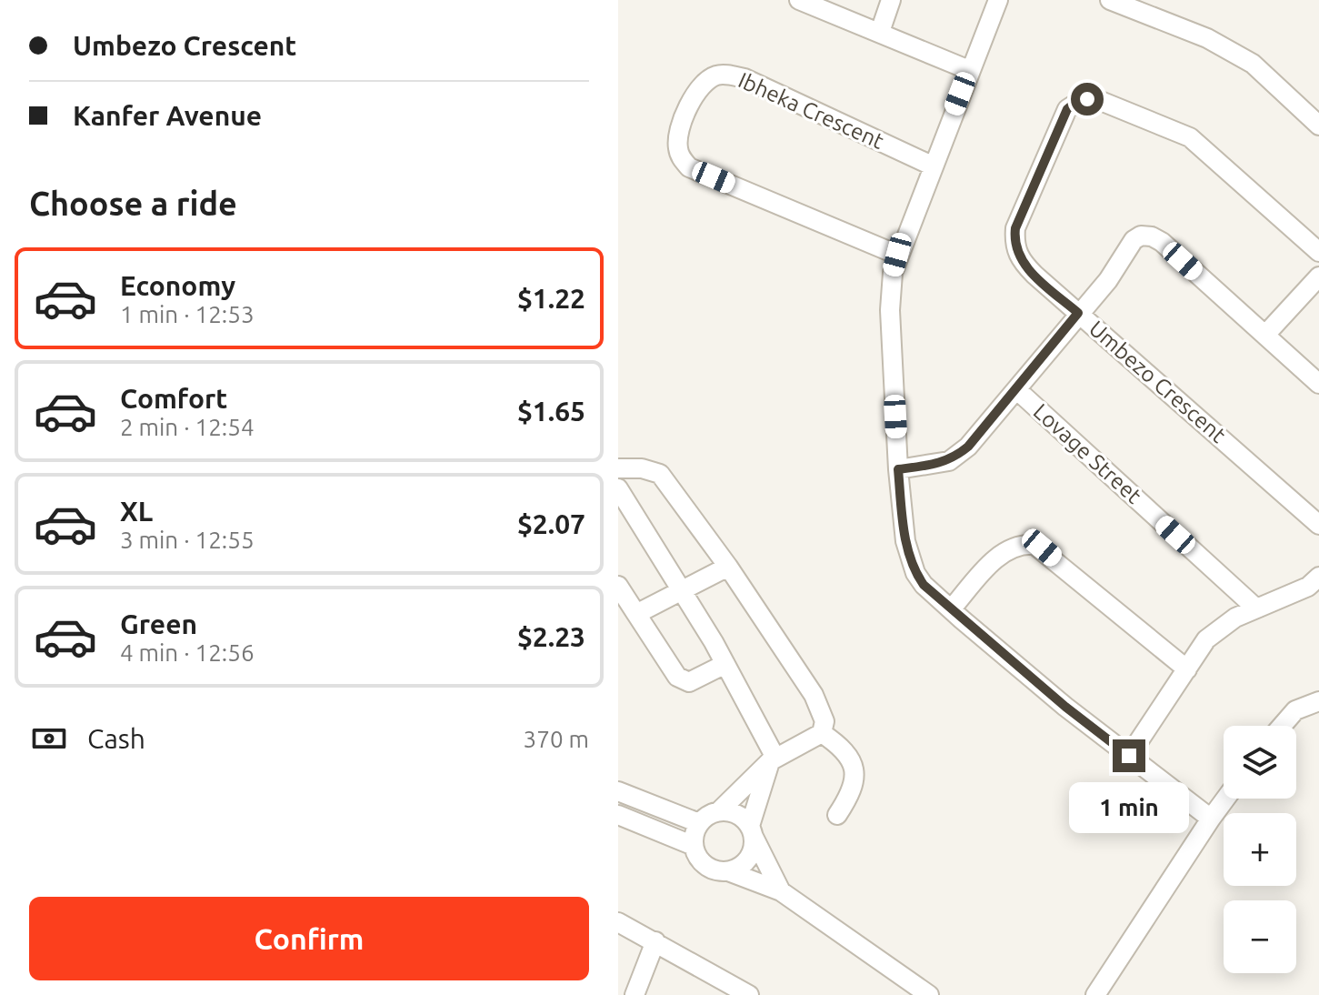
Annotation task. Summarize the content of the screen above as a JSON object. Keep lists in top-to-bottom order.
{
  "streets": {
    "street": ["Ibheka Crescent", "Umbezo Crescent", "Lovage Street"]
  },
  "page": {
    "banner": ["Umbezo Crescent", "Kanfer Avenue"],
    "heading": "Choose a ride",
    "list": [
      {
        "name": "Economy",
        "note": "1 min · 12:53",
        "value": "$1.22"
      },
      {
        "name": "Comfort",
        "note": "2 min · 12:54",
        "value": "$1.65"
      },
      {
        "name": "XL",
        "note": "3 min · 12:55",
        "value": "$2.07"
      },
      {
        "name": "Green",
        "note": "4 min · 12:56",
        "value": "$2.23"
      }
    ],
    "pay": ["Cash", "370 m"],
    "map_buttons": ["+", "−"],
    "bubble": "1 min",
    "buttons": "Confirm"
  }
}
